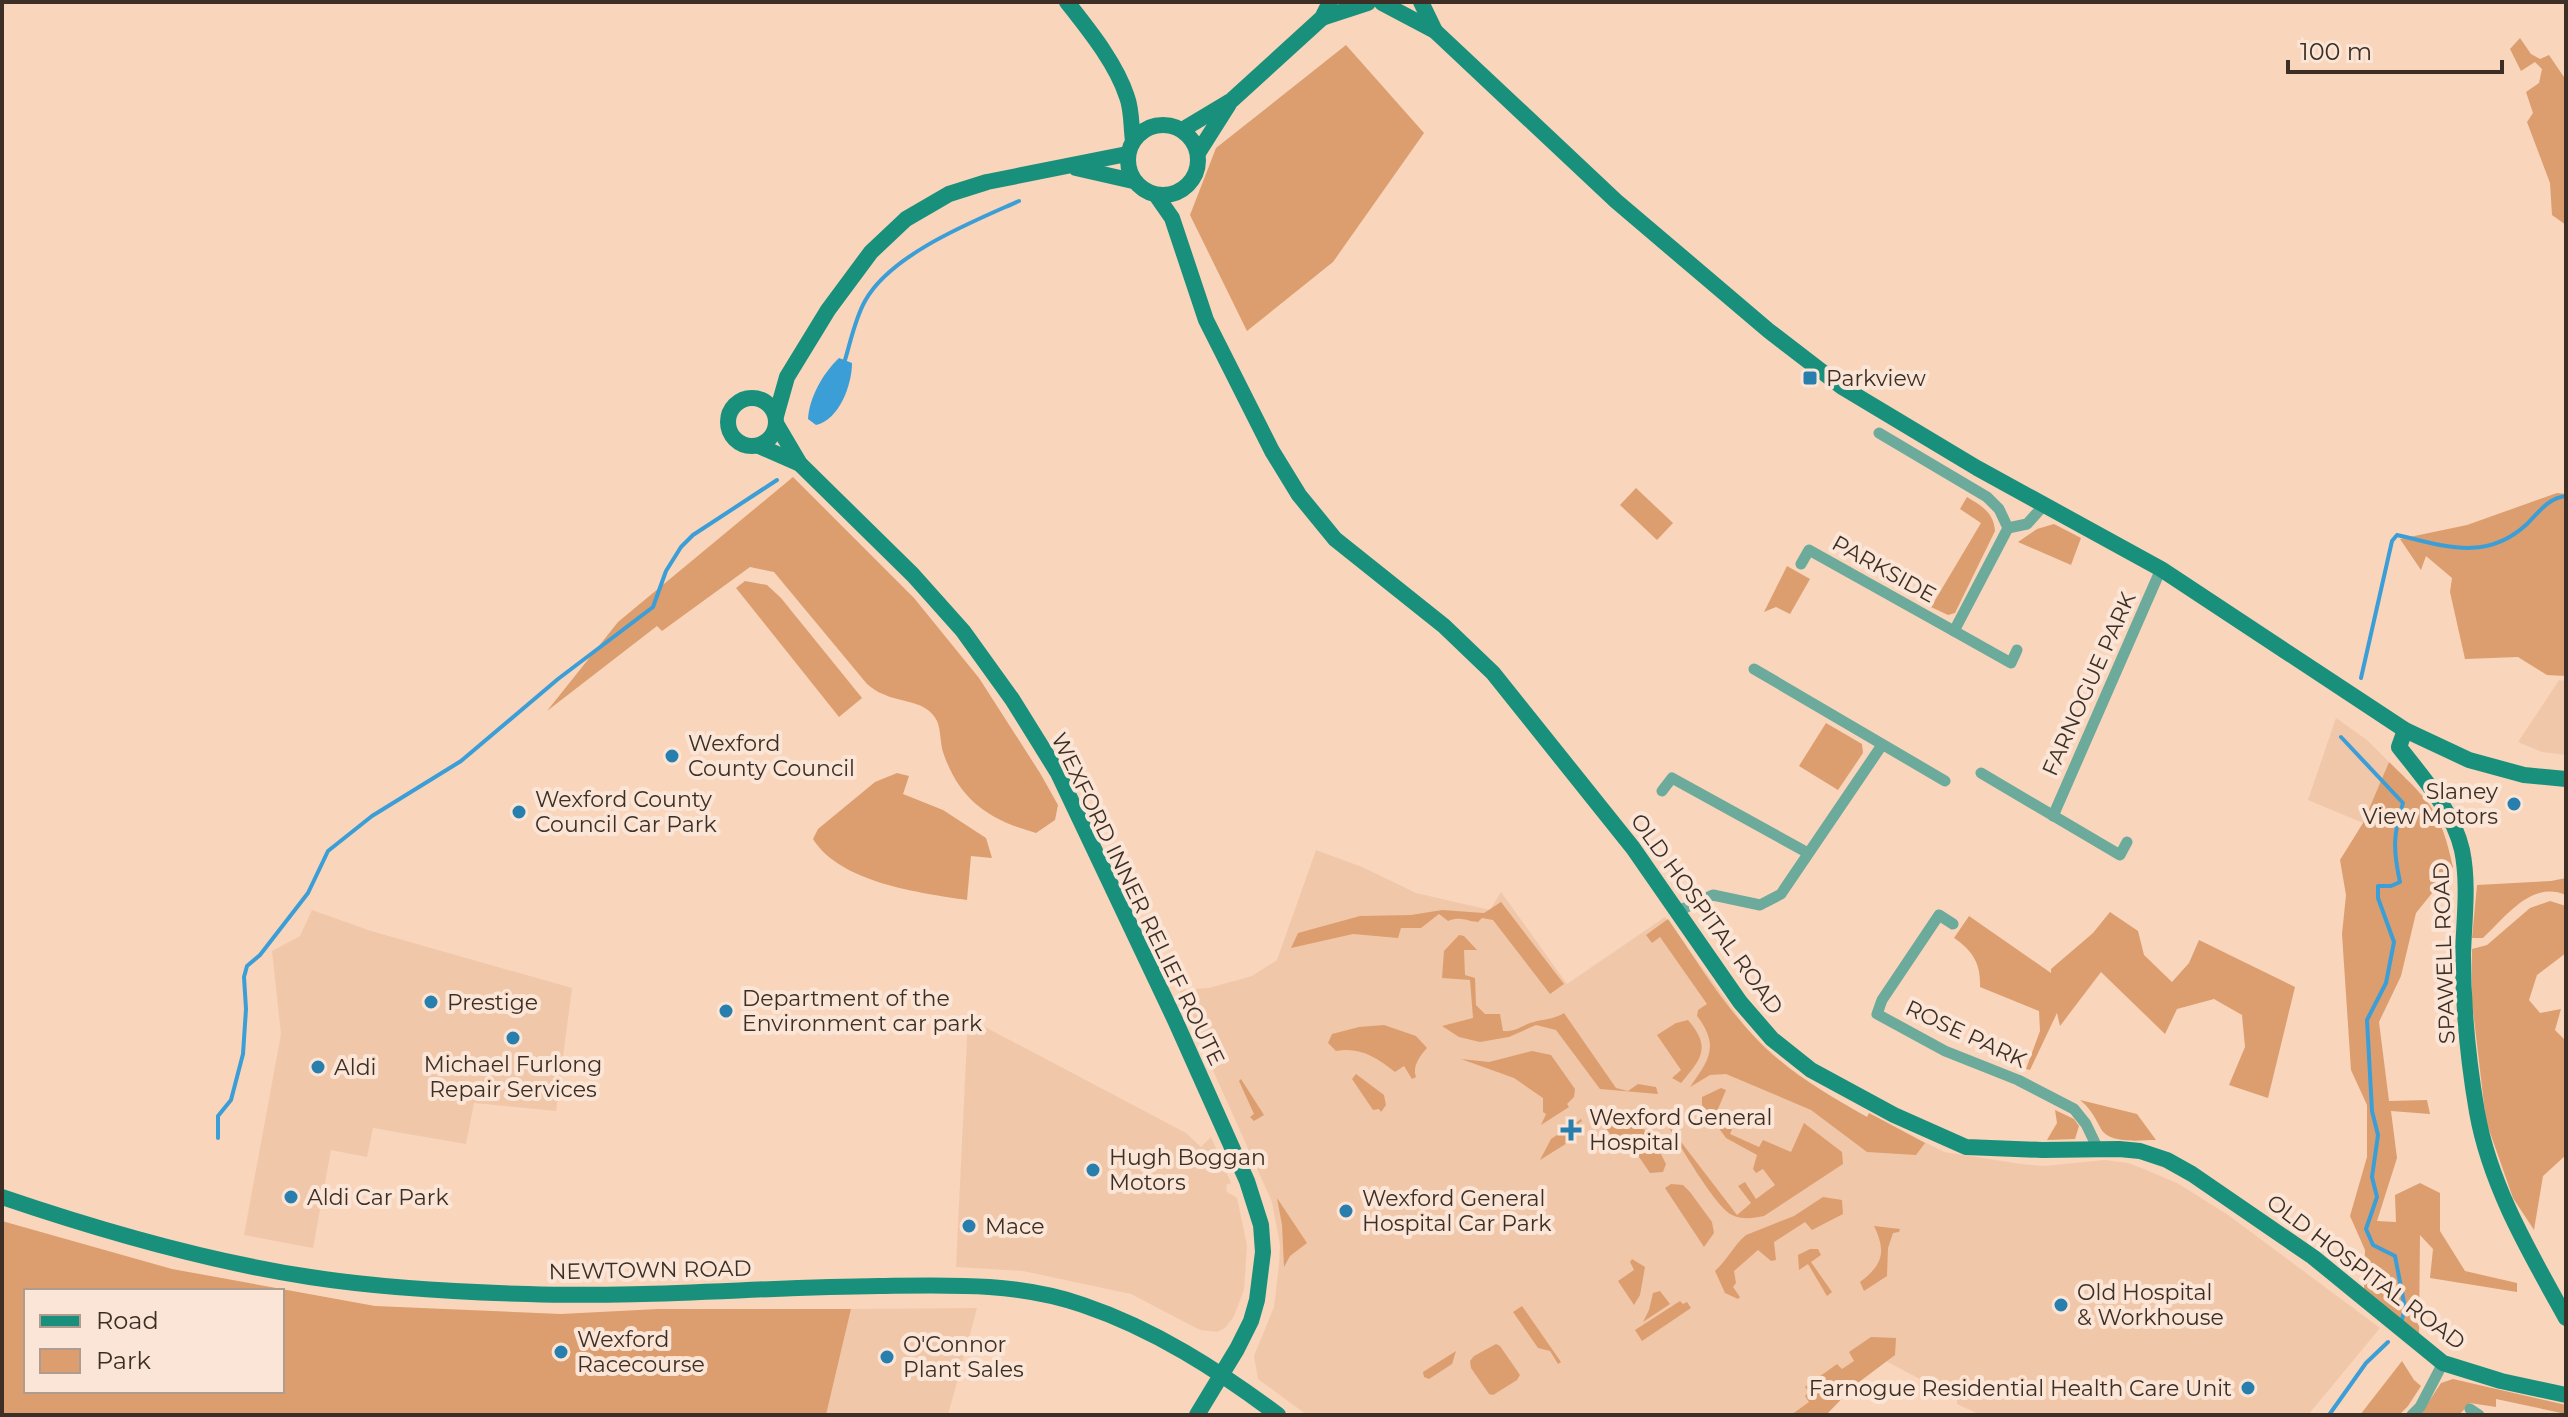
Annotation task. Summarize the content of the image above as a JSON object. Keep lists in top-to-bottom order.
{
  "streets": {
    "street": [
      "PARKSIDE",
      "FARNOGUE PARK",
      "WEXFORD INNER RELIEF ROUTE",
      "OLD HOSPITAL ROAD",
      "SPAWELL ROAD",
      "ROSE PARK",
      "NEWTOWN ROAD"
    ]
  },
  "crossings": [
    ["WEXFORD INNER RELIEF ROUTE", "NEWTOWN ROAD"],
    ["OLD HOSPITAL ROAD", "ROSE PARK"]
  ],
  "places": {
    "transit": ["Parkview"],
    "other": [
      "Wexford County Council",
      "Slaney View Motors",
      "Wexford County Council Car Park",
      "Prestige",
      "Department of the Environment car park",
      "Michael Furlong Repair Services",
      "Aldi",
      "Hugh Boggan Motors",
      "Aldi Car Park",
      "Wexford General Hospital Car Park",
      "Mace",
      "Old Hospital & Workhouse",
      "Wexford Racecourse",
      "O'Connor Plant Sales",
      "Farnogue Residential Health Care Unit"
    ],
    "health": ["Wexford General Hospital"]
  },
  "legend": ["Road", "Park"],
  "scale_bar": "100 m"
}
